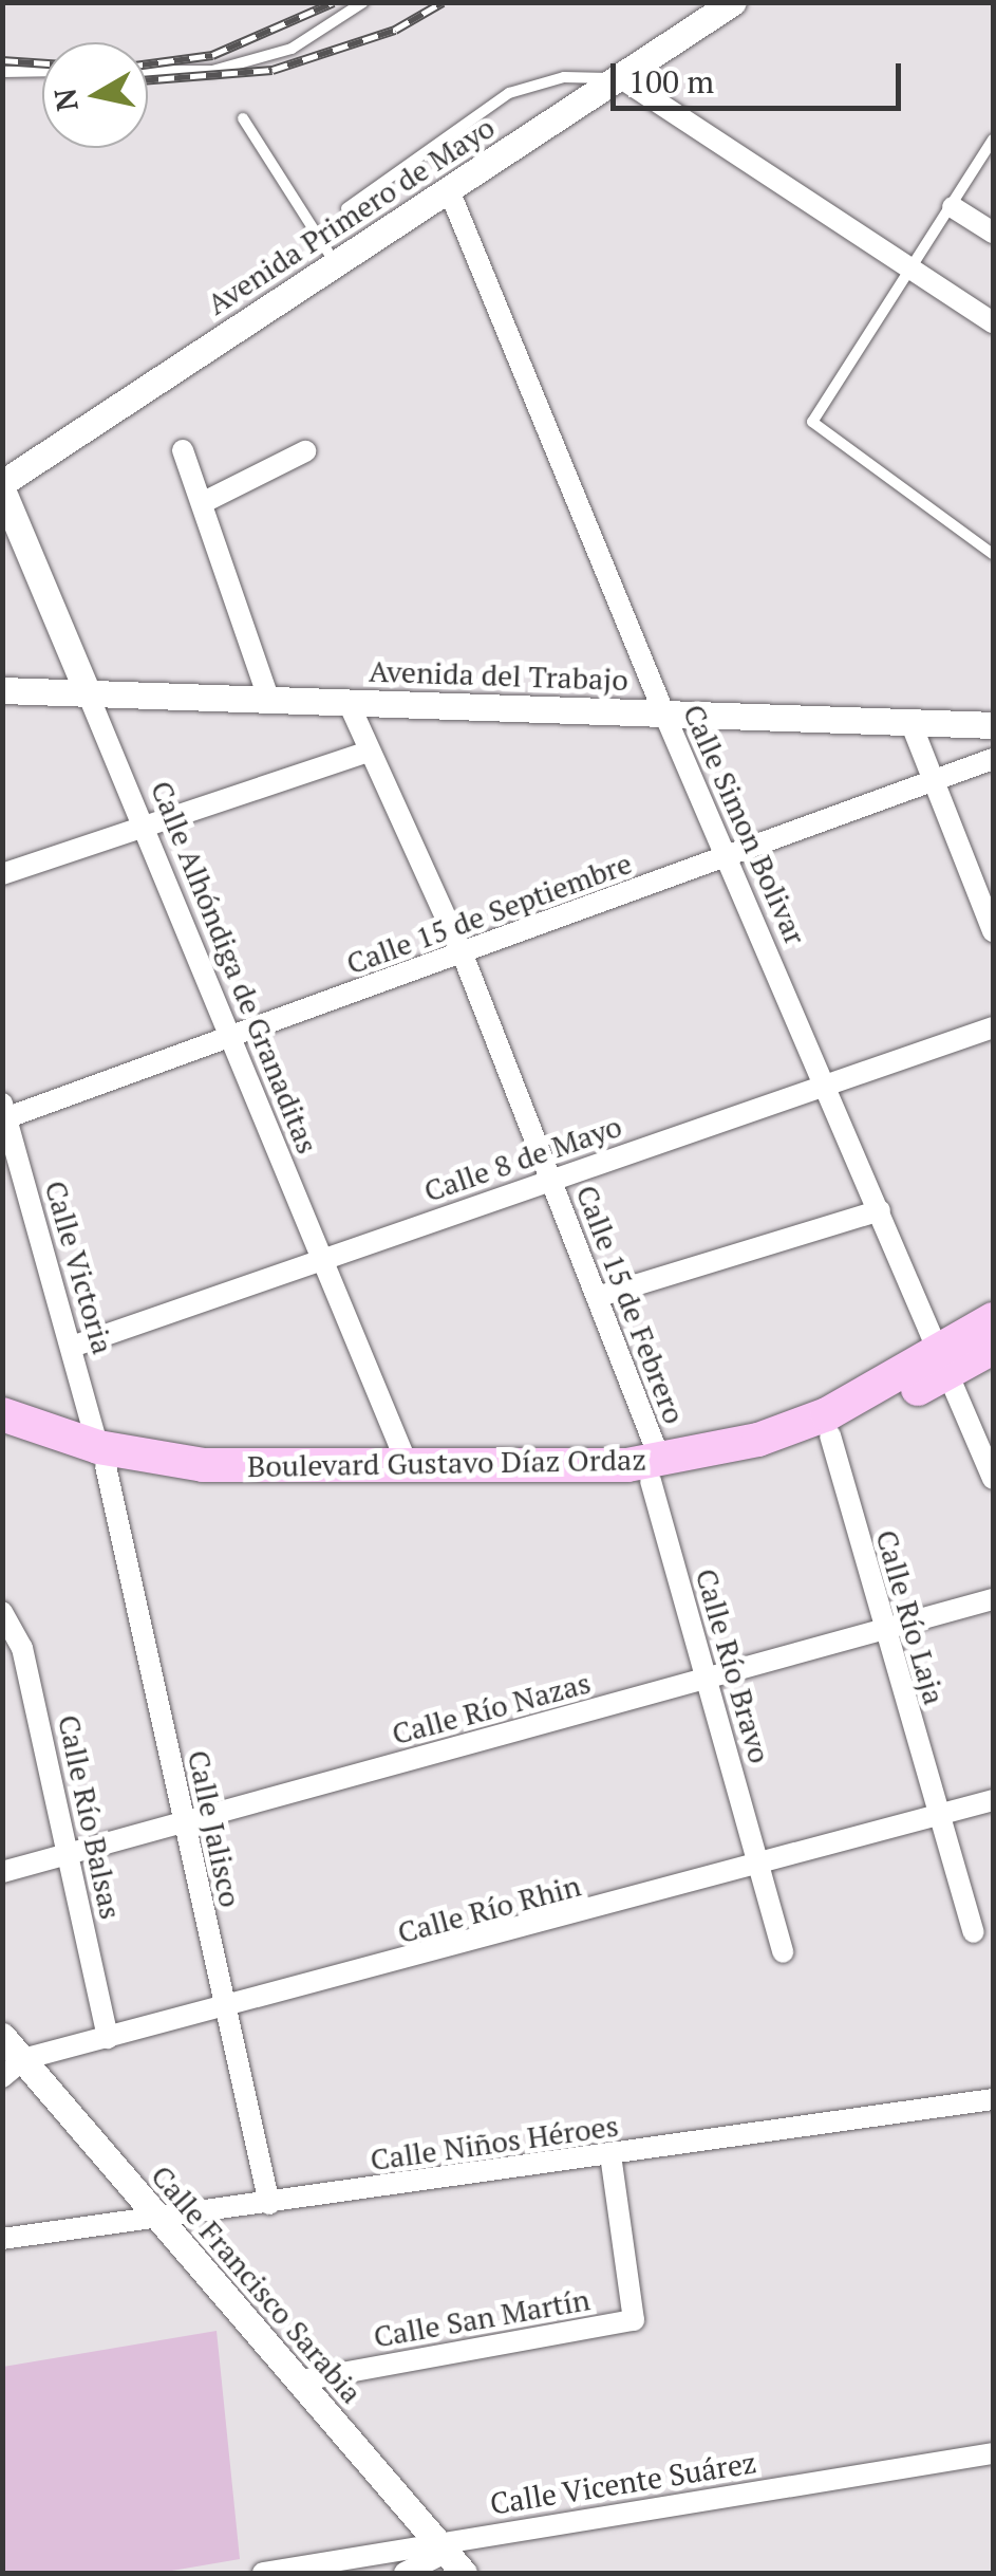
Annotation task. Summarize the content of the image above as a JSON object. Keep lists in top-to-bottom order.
{
  "streets": {
    "main road": ["Boulevard Gustavo Díaz Ordaz"],
    "street": [
      "Avenida Primero de Mayo",
      "Avenida del Trabajo",
      "Calle Simon Bolivar",
      "Calle 15 de Septiembre",
      "Calle Alhóndiga de Granaditas",
      "Calle 8 de Mayo",
      "Calle Victoria",
      "Calle 15 de Febrero",
      "Calle Río Laja",
      "Calle Río Bravo",
      "Calle Río Nazas",
      "Calle Río Balsas",
      "Calle Jalisco",
      "Calle Río Rhin",
      "Calle Niños Héroes",
      "Calle Francisco Sarabia",
      "Calle San Martín",
      "Calle Vicente Suárez"
    ]
  },
  "crossings": [
    ["Avenida Primero de Mayo", "Calle Simon Bolivar"],
    ["Avenida Primero de Mayo", "Calle Alhóndiga de Granaditas"],
    ["Avenida del Trabajo", "Calle Simon Bolivar"],
    ["Avenida del Trabajo", "Calle Alhóndiga de Granaditas"],
    ["Avenida del Trabajo", "Calle 15 de Febrero"],
    ["Calle Simon Bolivar", "Calle 15 de Septiembre"],
    ["Calle Simon Bolivar", "Calle 8 de Mayo"],
    ["Calle Simon Bolivar", "Boulevard Gustavo Díaz Ordaz"],
    ["Calle 15 de Septiembre", "Calle Alhóndiga de Granaditas"],
    ["Calle 15 de Septiembre", "Calle Victoria"],
    ["Calle 15 de Septiembre", "Calle 15 de Febrero"],
    ["Calle Alhóndiga de Granaditas", "Calle 8 de Mayo"],
    ["Calle Alhóndiga de Granaditas", "Boulevard Gustavo Díaz Ordaz"],
    ["Calle 8 de Mayo", "Calle Victoria"],
    ["Calle 8 de Mayo", "Calle 15 de Febrero"],
    ["Calle Victoria", "Boulevard Gustavo Díaz Ordaz"],
    ["Calle Victoria", "Calle Jalisco"],
    ["Calle 15 de Febrero", "Boulevard Gustavo Díaz Ordaz"],
    ["Calle 15 de Febrero", "Calle Río Bravo"],
    ["Boulevard Gustavo Díaz Ordaz", "Calle Río Laja"],
    ["Boulevard Gustavo Díaz Ordaz", "Calle Río Bravo"],
    ["Boulevard Gustavo Díaz Ordaz", "Calle Jalisco"],
    ["Calle Río Laja", "Calle Río Nazas"],
    ["Calle Río Laja", "Calle Río Rhin"],
    ["Calle Río Bravo", "Calle Río Nazas"],
    ["Calle Río Bravo", "Calle Río Rhin"],
    ["Calle Río Nazas", "Calle Río Balsas"],
    ["Calle Río Nazas", "Calle Jalisco"],
    ["Calle Río Balsas", "Calle Río Rhin"],
    ["Calle Jalisco", "Calle Río Rhin"],
    ["Calle Jalisco", "Calle Niños Héroes"],
    ["Calle Río Rhin", "Calle Francisco Sarabia"],
    ["Calle Niños Héroes", "Calle Francisco Sarabia"],
    ["Calle Niños Héroes", "Calle San Martín"],
    ["Calle Francisco Sarabia", "Calle San Martín"],
    ["Calle Francisco Sarabia", "Calle Vicente Suárez"]
  ],
  "scale_bar": "100 m",
  "north": "left"
}
